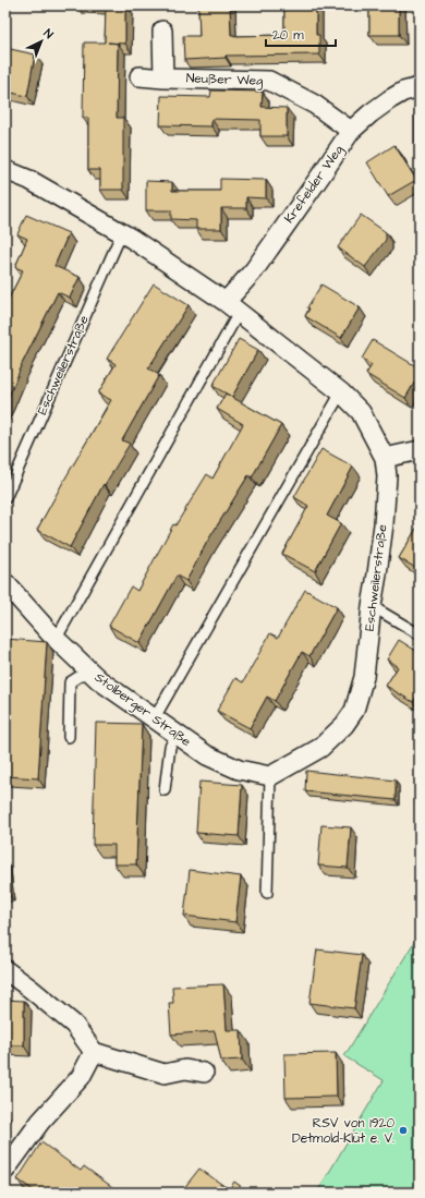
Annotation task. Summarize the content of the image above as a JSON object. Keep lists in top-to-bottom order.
{
  "streets": {
    "street": [
      "Neußer Weg",
      "Krefelder Weg",
      "Eschweilerstraße",
      "Stolberger Straße"
    ]
  },
  "crossings": [
    ["Neußer Weg", "Krefelder Weg"],
    ["Krefelder Weg", "Eschweilerstraße"],
    ["Eschweilerstraße", "Stolberger Straße"]
  ],
  "places": ["RSV von 1920 Detmold-Klüt e. V."],
  "scale_bar": "20 m",
  "north": "top right"
}
